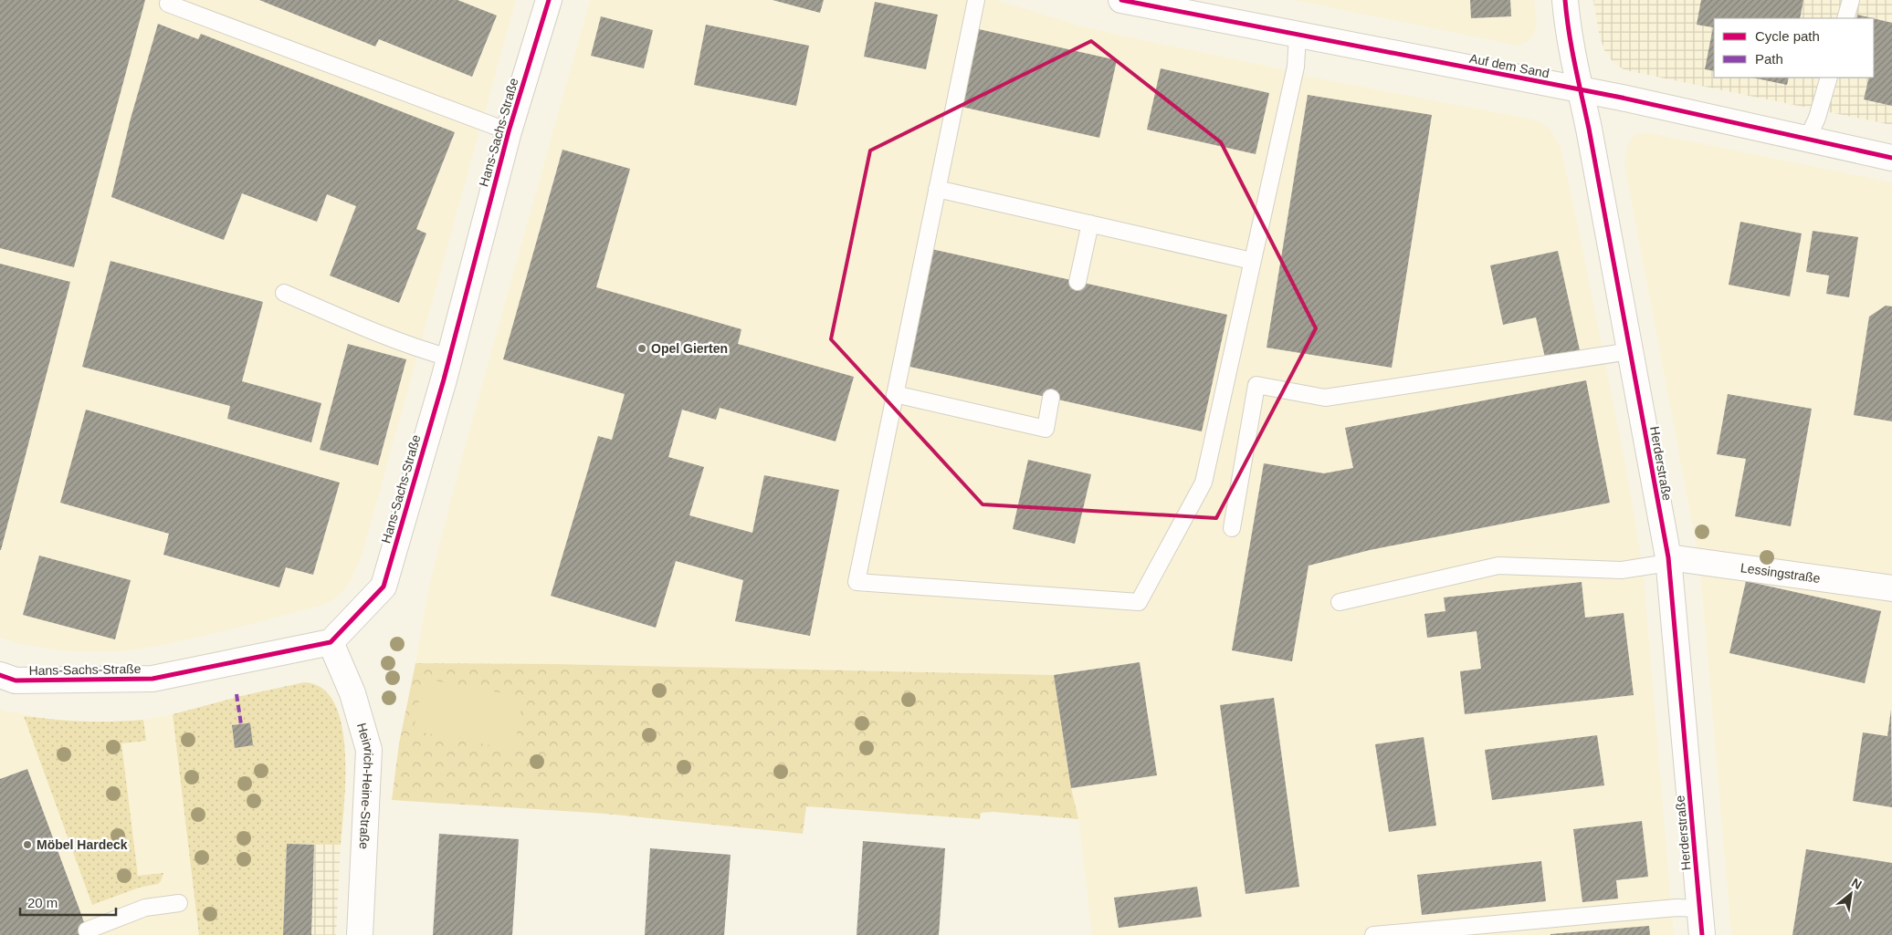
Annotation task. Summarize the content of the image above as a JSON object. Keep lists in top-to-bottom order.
{
  "streets": {
    "street": [
      "Auf dem Sand",
      "Hans-Sachs-Straße",
      "Herderstraße",
      "Lessingstraße",
      "Heinrich-Heine-Straße"
    ]
  },
  "crossings": [
    ["Auf dem Sand", "Herderstraße"],
    ["Hans-Sachs-Straße", "Heinrich-Heine-Straße"],
    ["Herderstraße", "Lessingstraße"]
  ],
  "places": ["Opel Gierten", "Möbel Hardeck"],
  "legend": ["Cycle path", "Path"],
  "scale_bar": "20 m",
  "north": "top right"
}
